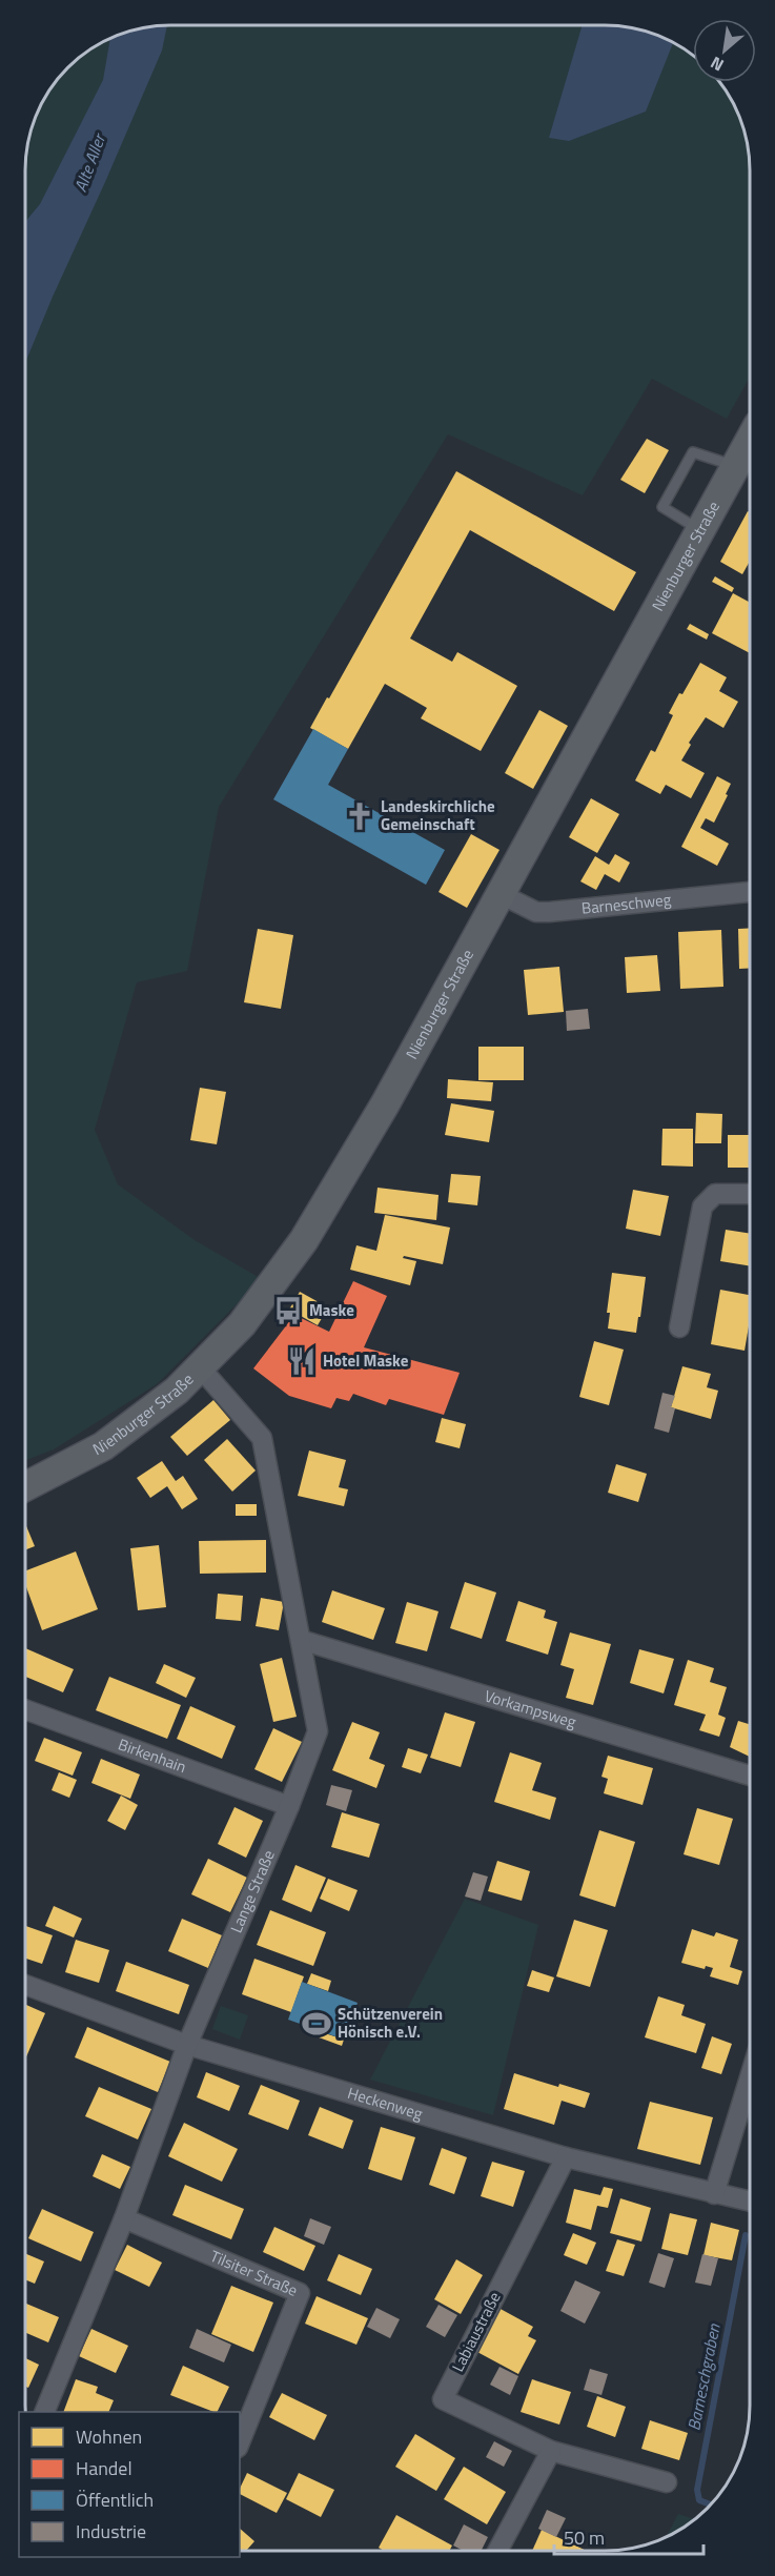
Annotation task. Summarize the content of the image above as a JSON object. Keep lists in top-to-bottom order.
{
  "streets": {
    "main road": ["Nienburger Straße"],
    "street": [
      "Barneschweg",
      "Vorkampsweg",
      "Birkenhain",
      "Lange Straße",
      "Heckenweg",
      "Tilsiter Straße",
      "Labiaustraße"
    ]
  },
  "crossings": [
    ["Nienburger Straße", "Barneschweg"],
    ["Nienburger Straße", "Lange Straße"],
    ["Vorkampsweg", "Lange Straße"],
    ["Birkenhain", "Lange Straße"],
    ["Lange Straße", "Heckenweg"],
    ["Lange Straße", "Tilsiter Straße"],
    ["Heckenweg", "Labiaustraße"]
  ],
  "water": ["Alte Aller", "Barneschgraben"],
  "places": {
    "church": ["Landeskirchliche Gemeinschaft"],
    "bus stop": ["Maske"],
    "restaurant": ["Hotel Maske"],
    "sports": ["Schützenverein Hönisch e.V."]
  },
  "legend": [
    "Wohnen",
    "Handel",
    "Öffentlich",
    "Industrie"
  ],
  "scale_bar": "50 m",
  "north": "bottom left"
}
